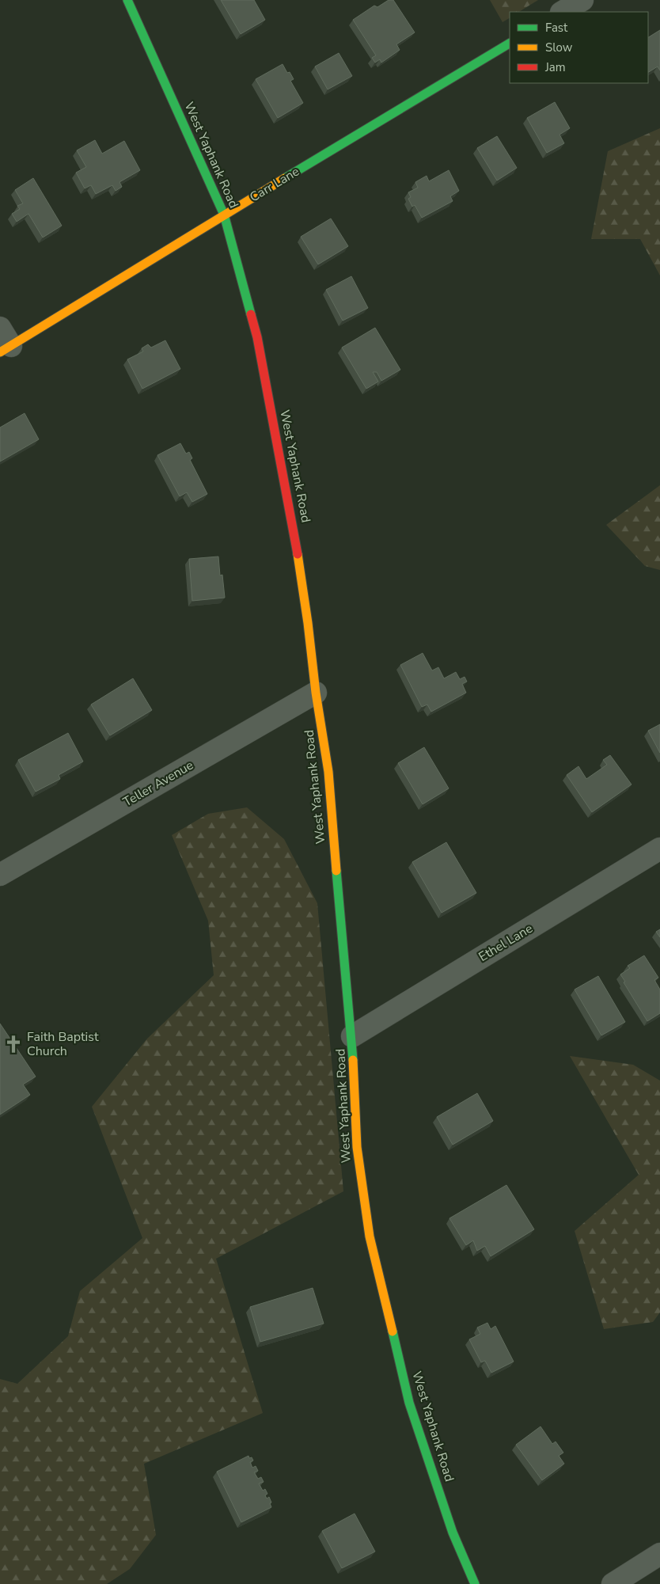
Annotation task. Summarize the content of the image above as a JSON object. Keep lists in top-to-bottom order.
{
  "streets": {
    "street": [
      "West Yaphank Road",
      "Carr Lane",
      "Teller Avenue",
      "Ethel Lane"
    ]
  },
  "crossings": [
    ["West Yaphank Road", "Carr Lane"],
    ["West Yaphank Road", "Teller Avenue"],
    ["West Yaphank Road", "Ethel Lane"]
  ],
  "places": {
    "church": ["Faith Baptist Church"]
  },
  "legend": ["Fast", "Slow", "Jam"]
}
